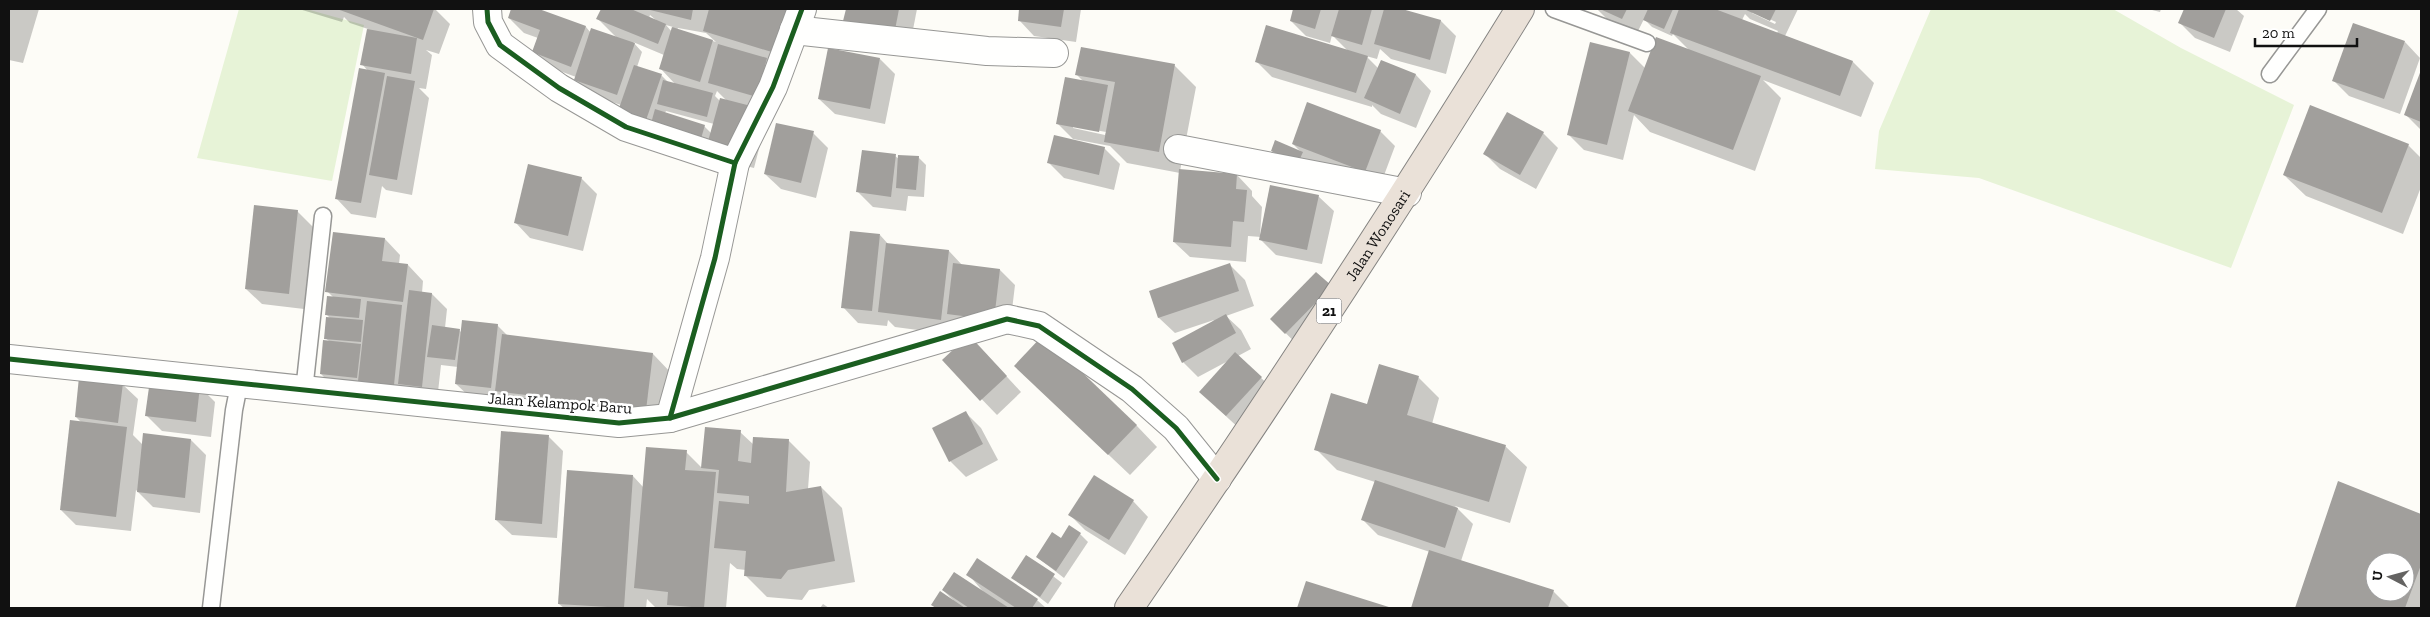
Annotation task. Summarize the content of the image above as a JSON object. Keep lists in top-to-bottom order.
{
  "streets": {
    "highway": ["Jalan Wonosari", "21"],
    "street": ["Jalan Kelampok Baru"]
  },
  "crossings": [
    ["Jalan Wonosari", "Jalan Kelampok Baru"]
  ],
  "scale_bar": "20 m",
  "north": "left"
}
